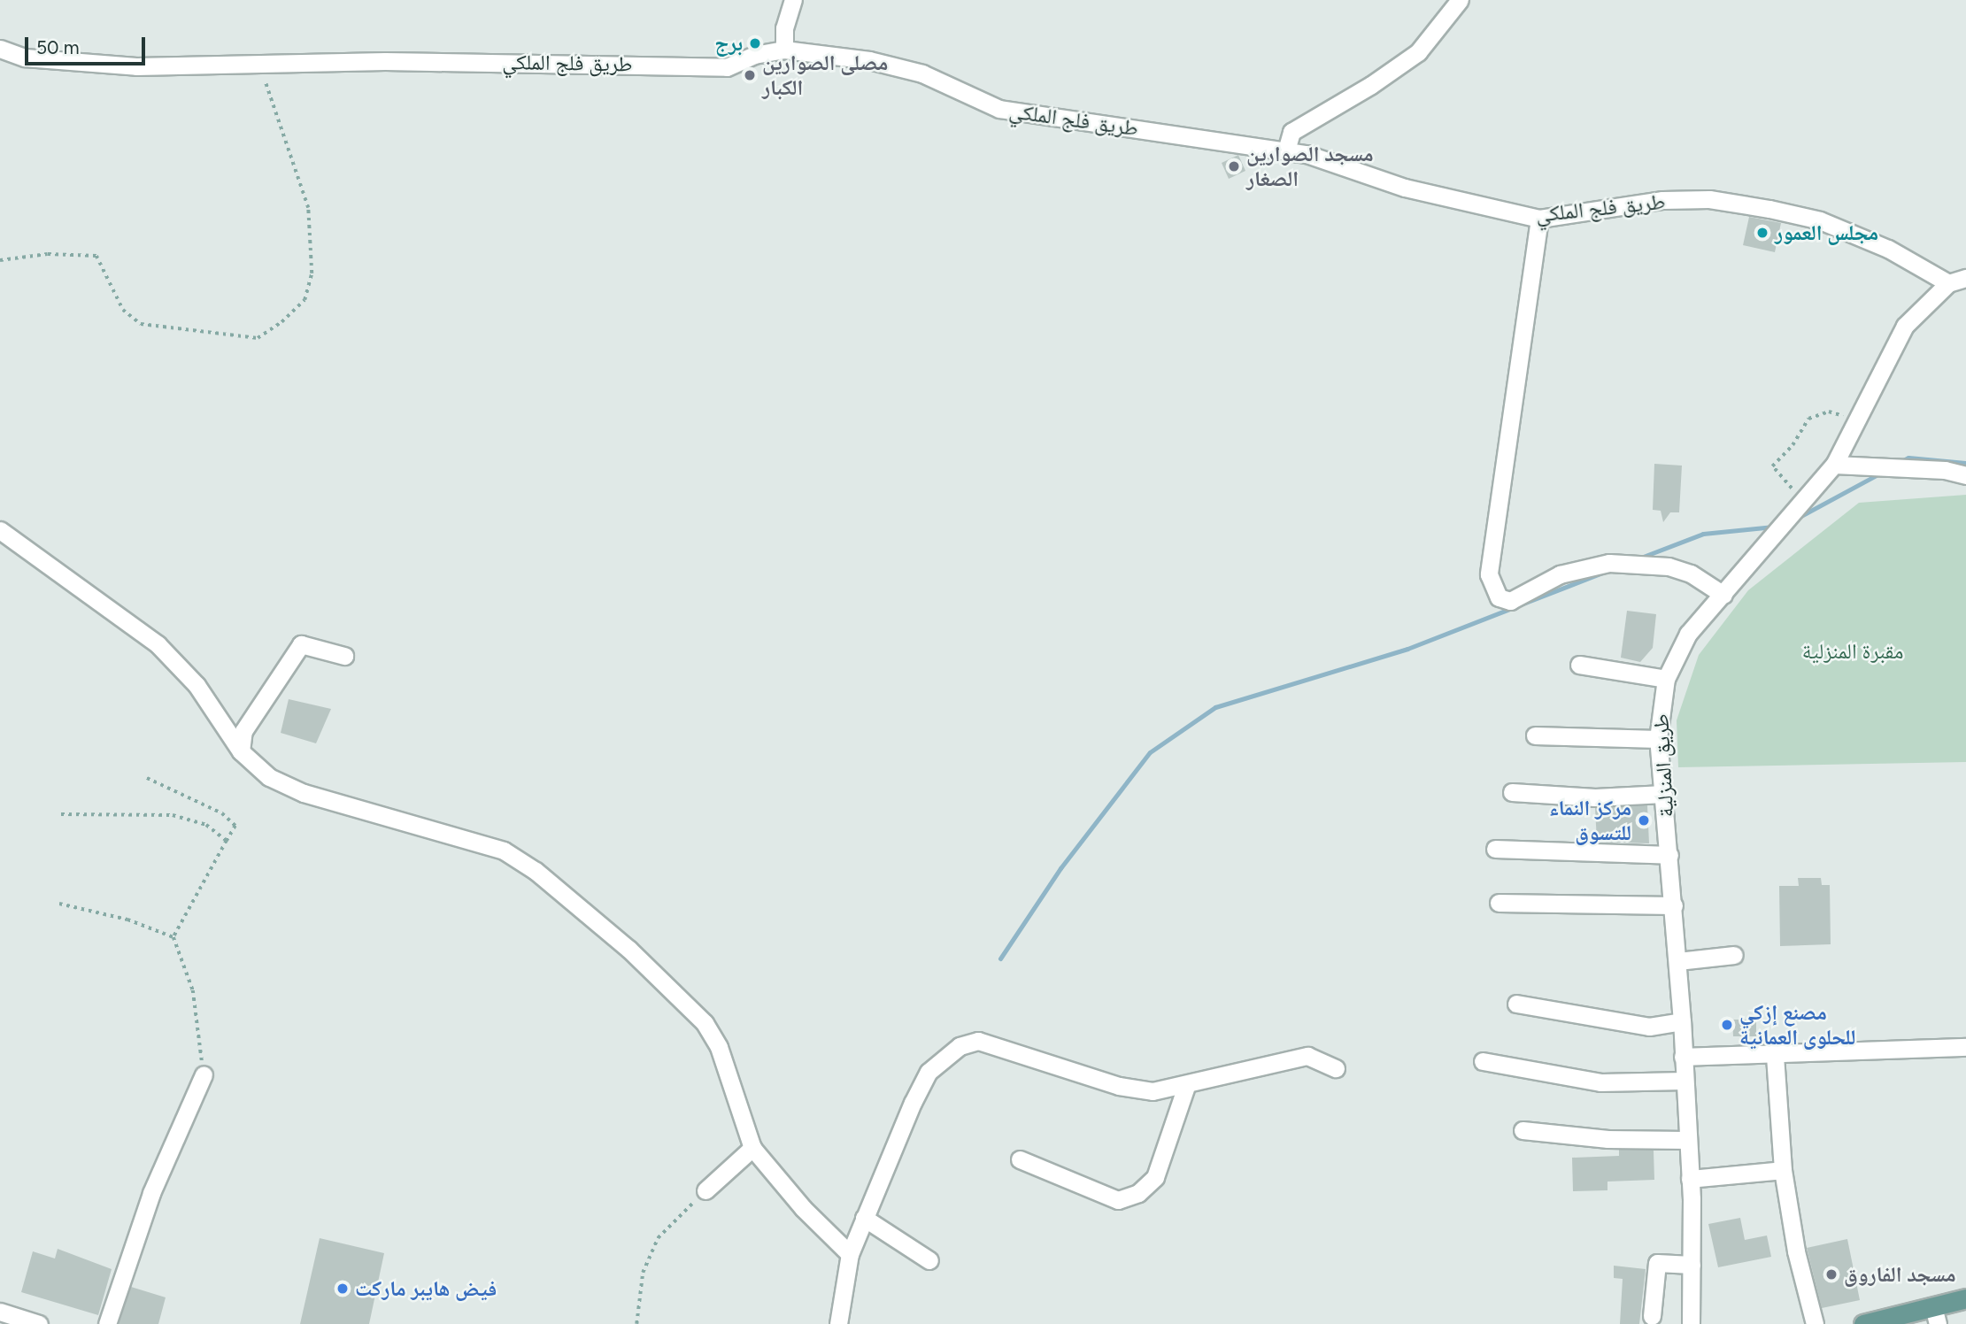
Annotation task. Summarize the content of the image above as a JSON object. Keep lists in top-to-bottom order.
{
  "streets": {
    "street": ["طريق فلج الملكي", "طريق المنزلية"]
  },
  "crossings": [
    ["طريق فلج الملكي", "طريق المنزلية"]
  ],
  "parks": ["مقبرة المنزلية"],
  "places": [
    "برج",
    "مصلى الصوارين الكبار",
    "مسجد الصوارين الصغار",
    "مجلس العمور",
    "مركز النماء للتسوق",
    "مصنع إزكي للحلوى العمانية",
    "مسجد الفاروق",
    "فيض هايبر ماركت"
  ],
  "scale_bar": "50 m"
}
